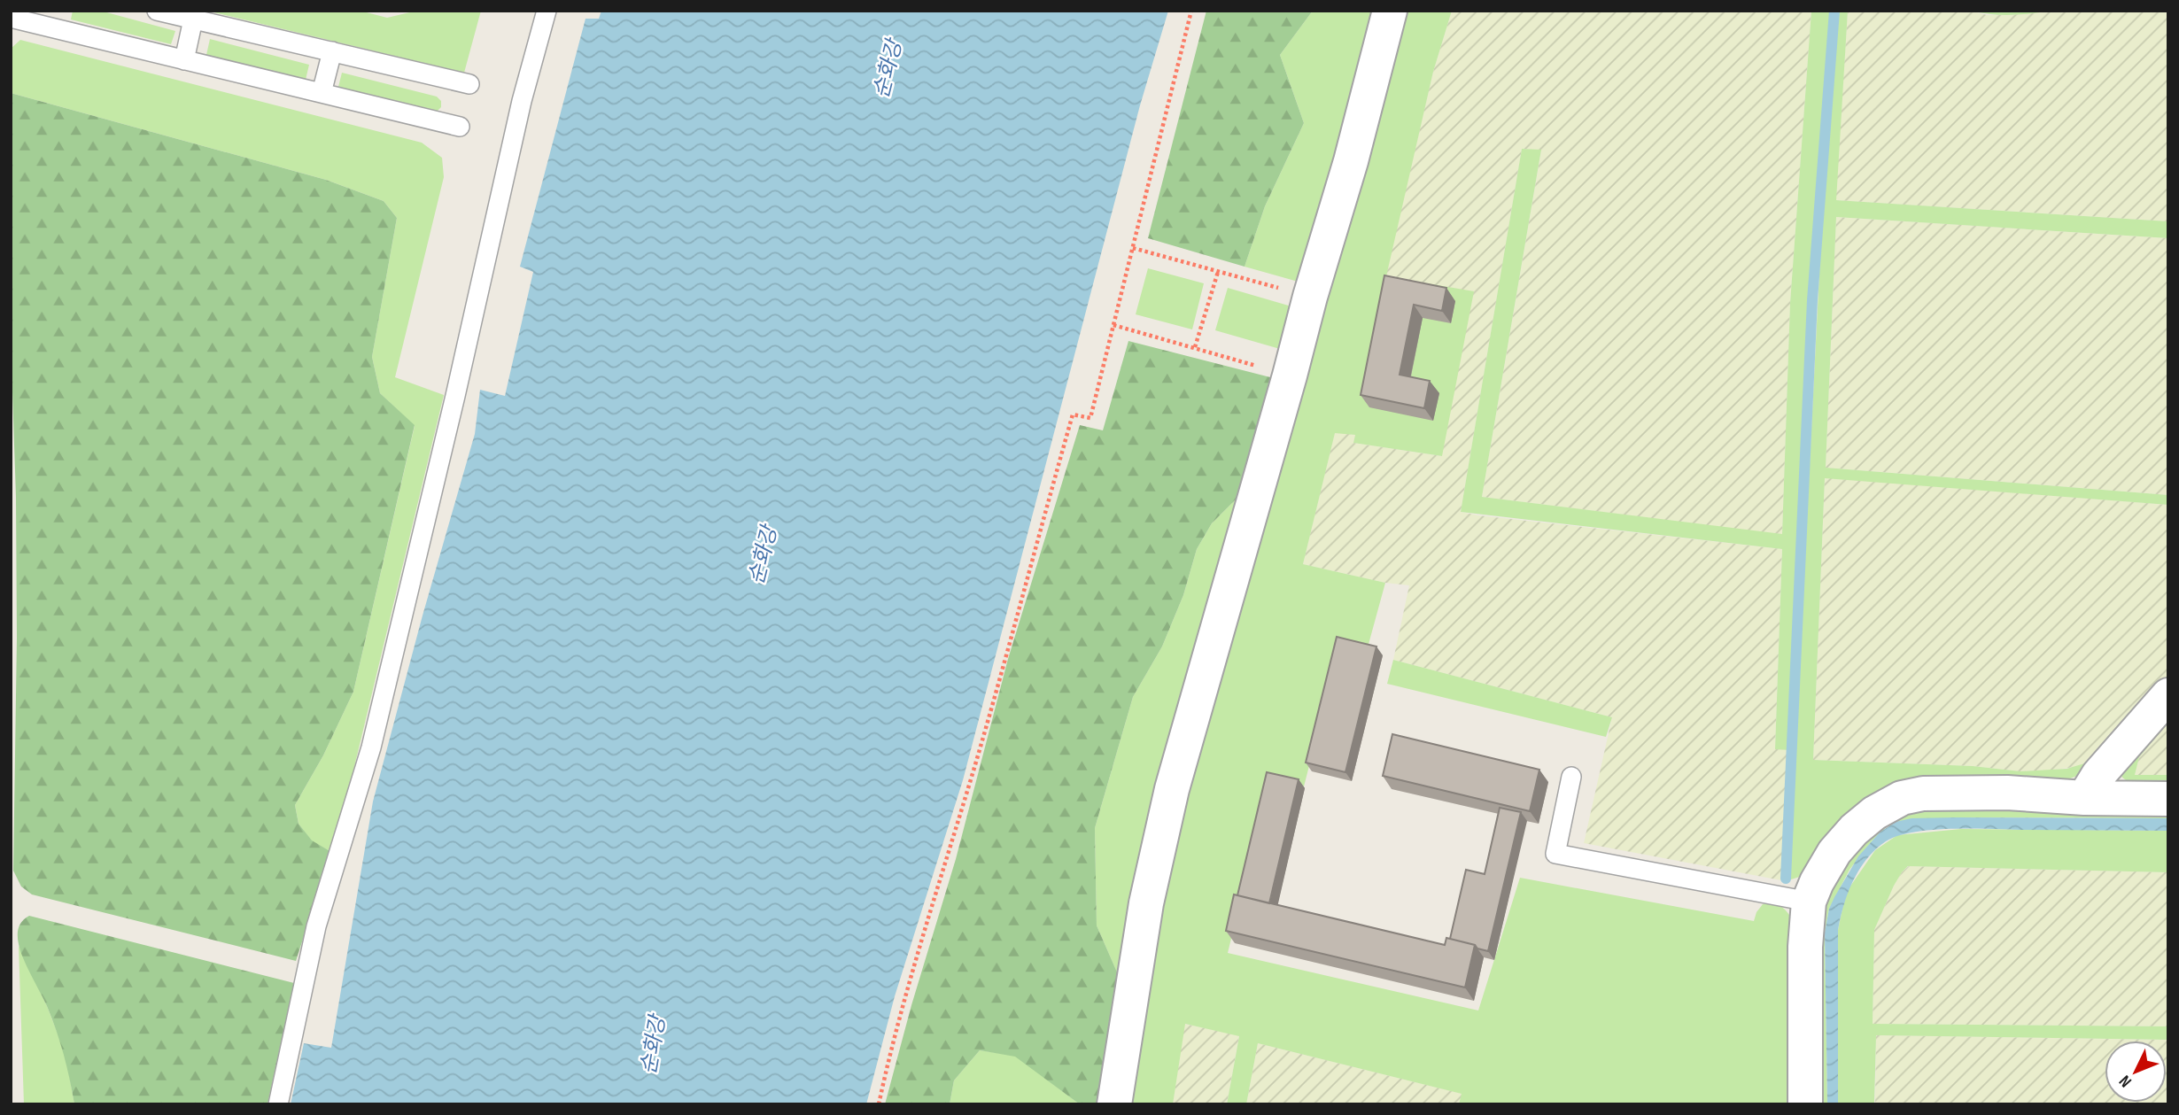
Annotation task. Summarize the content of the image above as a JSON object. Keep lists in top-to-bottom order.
{
  "water": ["순화강"],
  "north": "bottom left"
}
